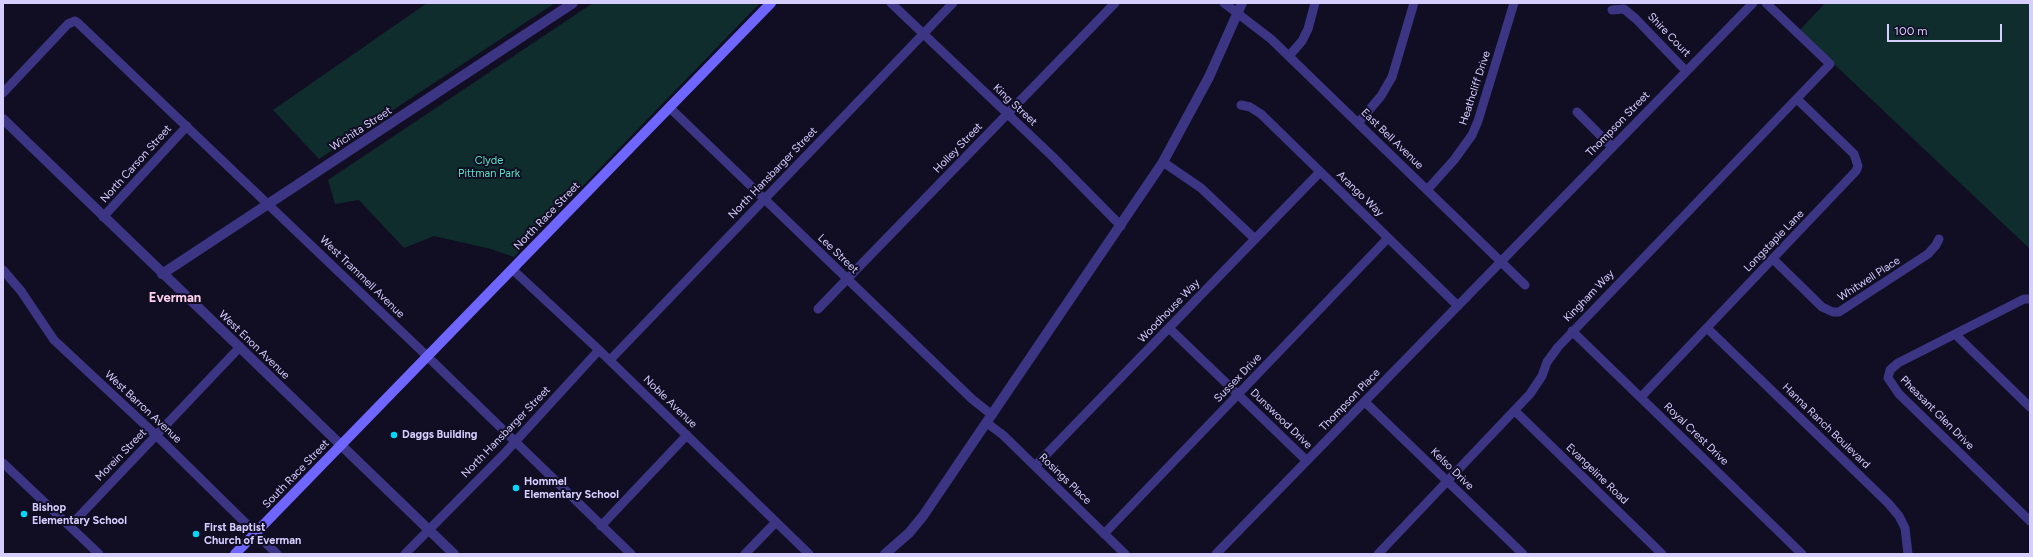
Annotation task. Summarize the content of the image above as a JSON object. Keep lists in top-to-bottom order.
{
  "streets": {
    "main road": ["North Race Street", "South Race Street"],
    "street": [
      "Shire Court",
      "Heathcliff Drive",
      "King Street",
      "Thompson Street",
      "Wichita Street",
      "East Bell Avenue",
      "Holley Street",
      "North Carson Street",
      "North Hansbarger Street",
      "Arango Way",
      "Longstaple Lane",
      "Lee Street",
      "West Trammell Avenue",
      "Whitwell Place",
      "Kingham Way",
      "Woodhouse Way",
      "West Enon Avenue",
      "Sussex Drive",
      "Thompson Place",
      "Noble Avenue",
      "West Barron Avenue",
      "Pheasant Glen Drive",
      "Dunswood Drive",
      "Hanna Ranch Boulevard",
      "Royal Crest Drive",
      "Morein Street",
      "Kelso Drive",
      "Evangeline Road",
      "Rosings Place"
    ]
  },
  "crossings": [
    ["Shire Court", "Thompson Street"],
    ["Heathcliff Drive", "East Bell Avenue"],
    ["King Street", "Holley Street"],
    ["King Street", "North Hansbarger Street"],
    ["Thompson Street", "East Bell Avenue"],
    ["Thompson Street", "Thompson Place"],
    ["Wichita Street", "West Trammell Avenue"],
    ["Wichita Street", "West Enon Avenue"],
    ["East Bell Avenue", "Thompson Place"],
    ["Holley Street", "Lee Street"],
    ["North Carson Street", "West Trammell Avenue"],
    ["North Carson Street", "West Enon Avenue"],
    ["North Hansbarger Street", "Lee Street"],
    ["North Hansbarger Street", "West Trammell Avenue"],
    ["North Hansbarger Street", "West Enon Avenue"],
    ["North Hansbarger Street", "Noble Avenue"],
    ["Arango Way", "Woodhouse Way"],
    ["Arango Way", "Sussex Drive"],
    ["Arango Way", "Thompson Place"],
    ["North Race Street", "Lee Street"],
    ["North Race Street", "West Trammell Avenue"],
    ["North Race Street", "West Enon Avenue"],
    ["North Race Street", "Noble Avenue"],
    ["North Race Street", "South Race Street"],
    ["Longstaple Lane", "Whitwell Place"],
    ["Longstaple Lane", "Kingham Way"],
    ["Longstaple Lane", "Hanna Ranch Boulevard"],
    ["Longstaple Lane", "Royal Crest Drive"],
    ["Lee Street", "Rosings Place"],
    ["Kingham Way", "Royal Crest Drive"],
    ["Kingham Way", "Kelso Drive"],
    ["Kingham Way", "Evangeline Road"],
    ["Woodhouse Way", "Dunswood Drive"],
    ["Woodhouse Way", "Rosings Place"],
    ["West Enon Avenue", "Morein Street"],
    ["West Enon Avenue", "South Race Street"],
    ["Sussex Drive", "Dunswood Drive"],
    ["Sussex Drive", "Rosings Place"],
    ["Thompson Place", "Dunswood Drive"],
    ["Thompson Place", "Kelso Drive"],
    ["West Barron Avenue", "Morein Street"],
    ["West Barron Avenue", "South Race Street"]
  ],
  "districts": ["Everman"],
  "parks": ["Clyde Pittman Park"],
  "places": [
    "Daggs Building",
    "Hommel Elementary School",
    "Bishop Elementary School",
    "First Baptist Church of Everman"
  ],
  "scale_bar": "100 m"
}
